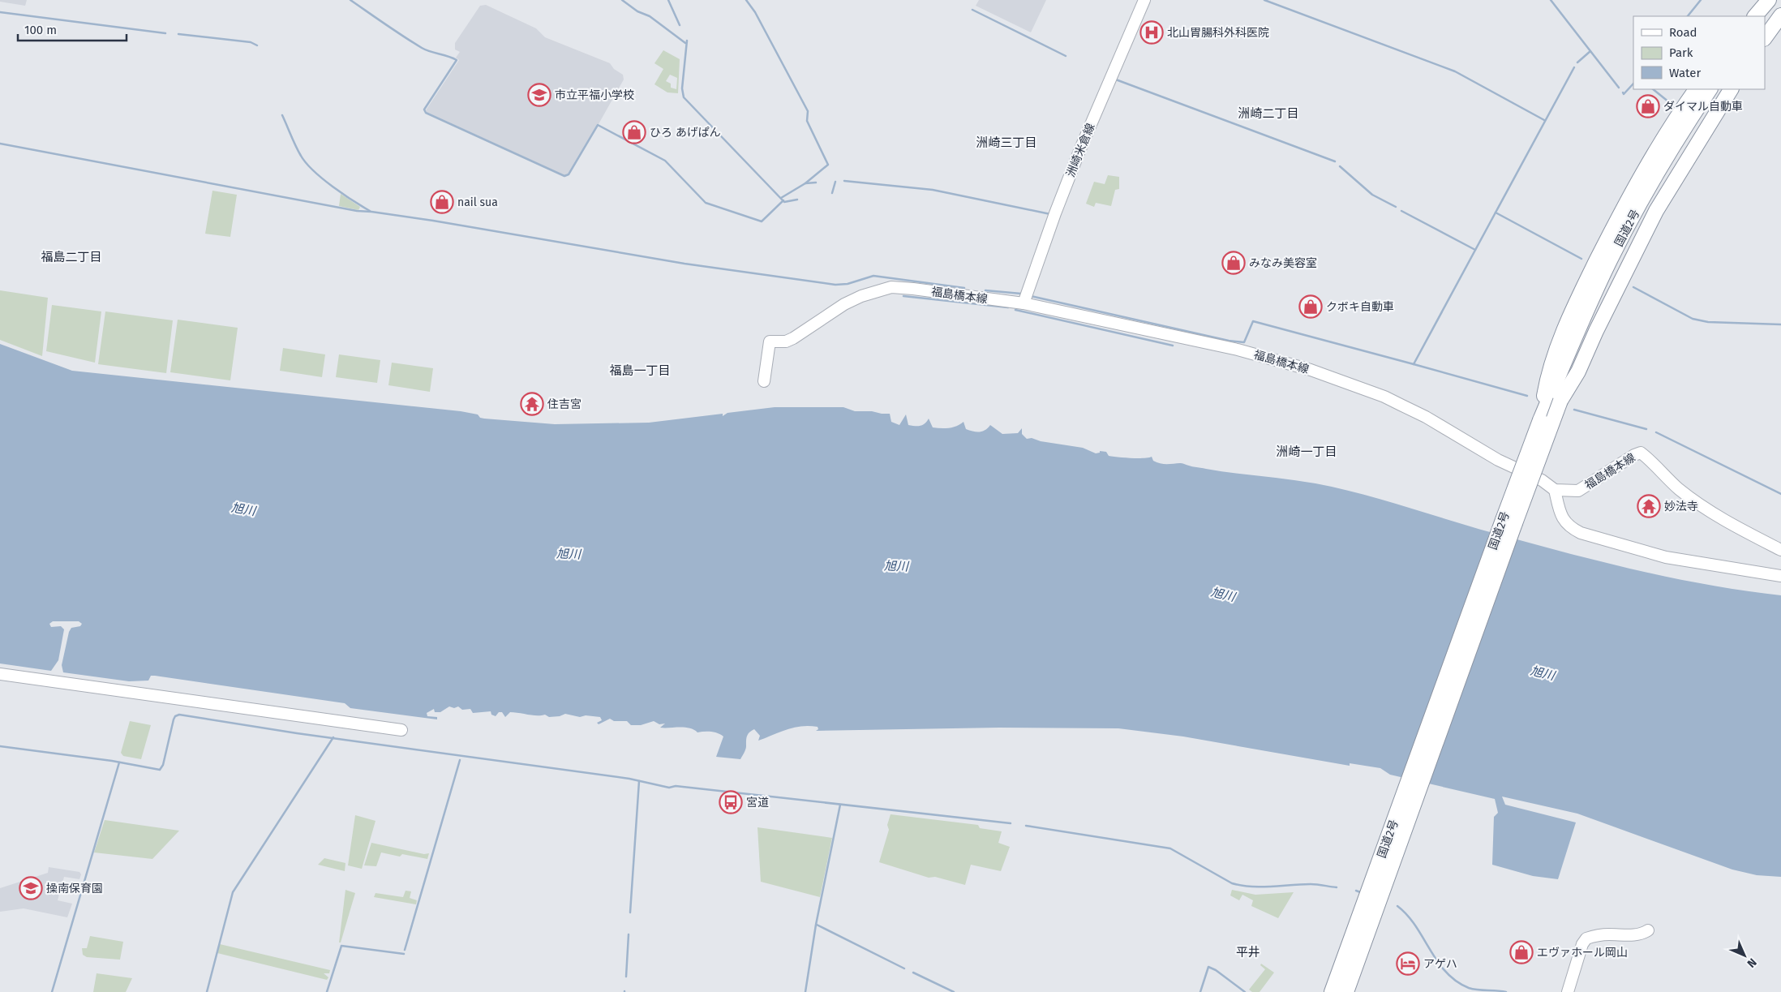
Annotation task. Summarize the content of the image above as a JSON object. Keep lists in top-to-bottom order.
{
  "streets": {
    "highway": ["国道2号"],
    "main road": ["洲崎米倉線", "福島橋本線"]
  },
  "crossings": [
    ["洲崎米倉線", "福島橋本線"]
  ],
  "districts": [
    "洲崎二丁目",
    "洲崎三丁目",
    "福島二丁目",
    "福島一丁目",
    "洲崎一丁目",
    "平井"
  ],
  "water": ["旭川"],
  "places": {
    "hospital": ["北山胃腸科外科医院"],
    "school or university": ["市立平福小学校", "操南保育園"],
    "shop": [
      "ダイマル自動車",
      "ひろ あげぱん",
      "nail sua",
      "みなみ美容室",
      "クボキ自動車",
      "エヴァホール岡山"
    ],
    "temple": ["住吉宮", "妙法寺"],
    "bus stop": ["宮道"],
    "hotel": ["アゲハ"]
  },
  "legend": ["Road", "Park", "Water"],
  "scale_bar": "100 m",
  "north": "bottom right"
}
